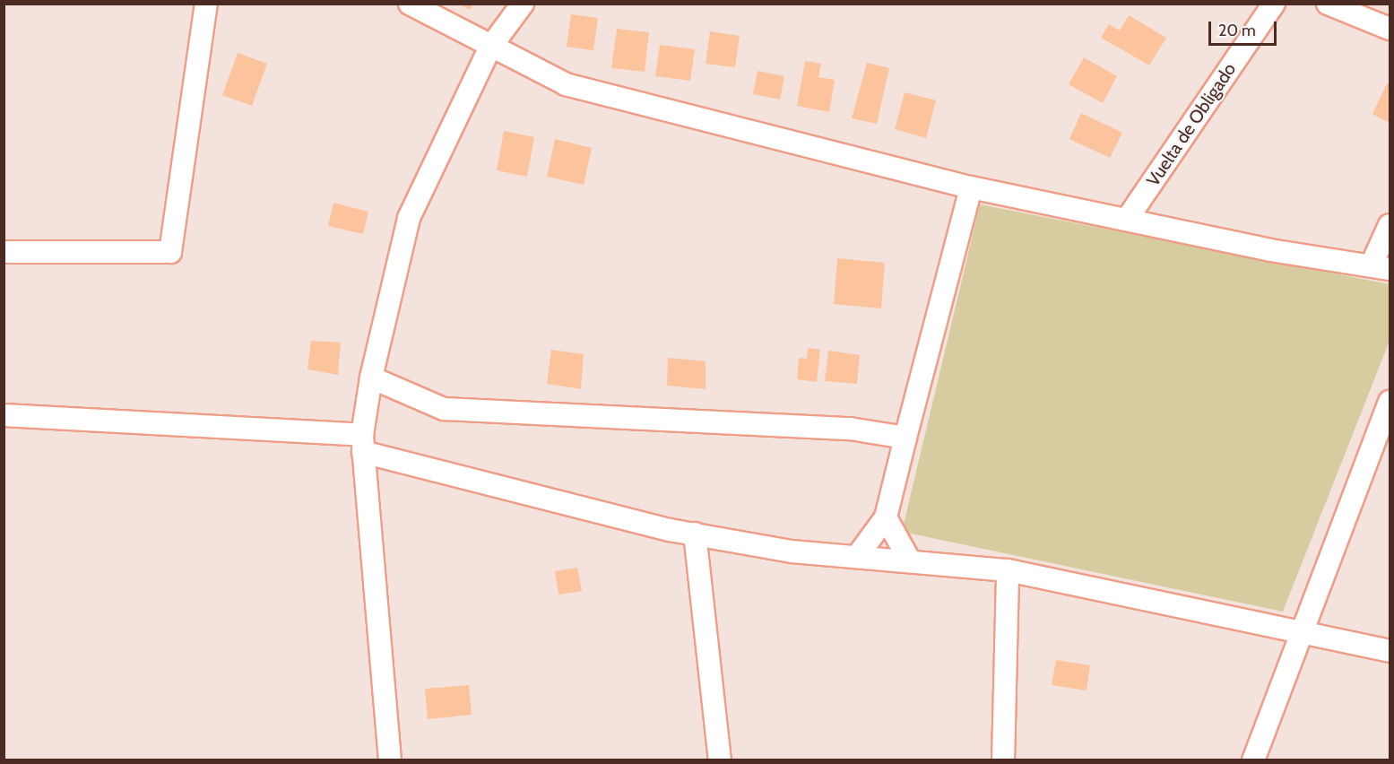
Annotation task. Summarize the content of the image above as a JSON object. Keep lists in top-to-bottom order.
{
  "streets": {
    "street": ["Vuelta de Obligado"]
  },
  "scale_bar": "20 m"
}
